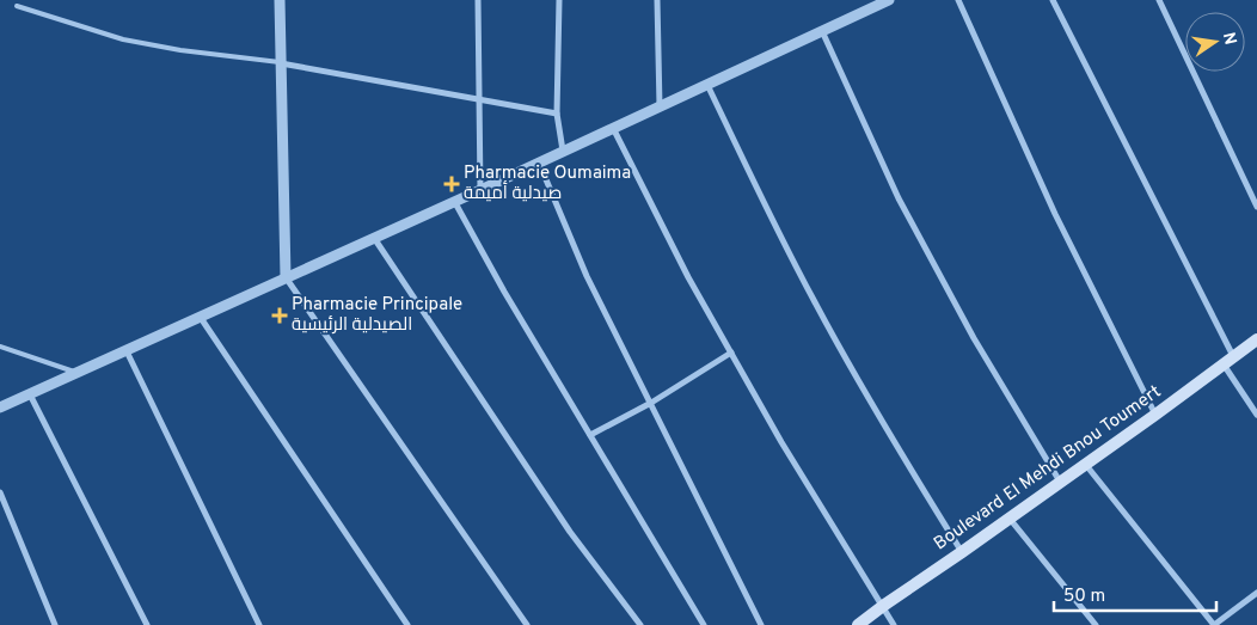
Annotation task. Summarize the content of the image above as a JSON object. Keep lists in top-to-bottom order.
{
  "streets": {
    "main road": ["Boulevard El Mehdi Bnou Toumert"]
  },
  "places": {
    "health": ["Pharmacie Oumaima صيدلية أميمة", "Pharmacie Principale الصيدلية الرئيسية"]
  },
  "scale_bar": "50 m",
  "north": "right"
}
